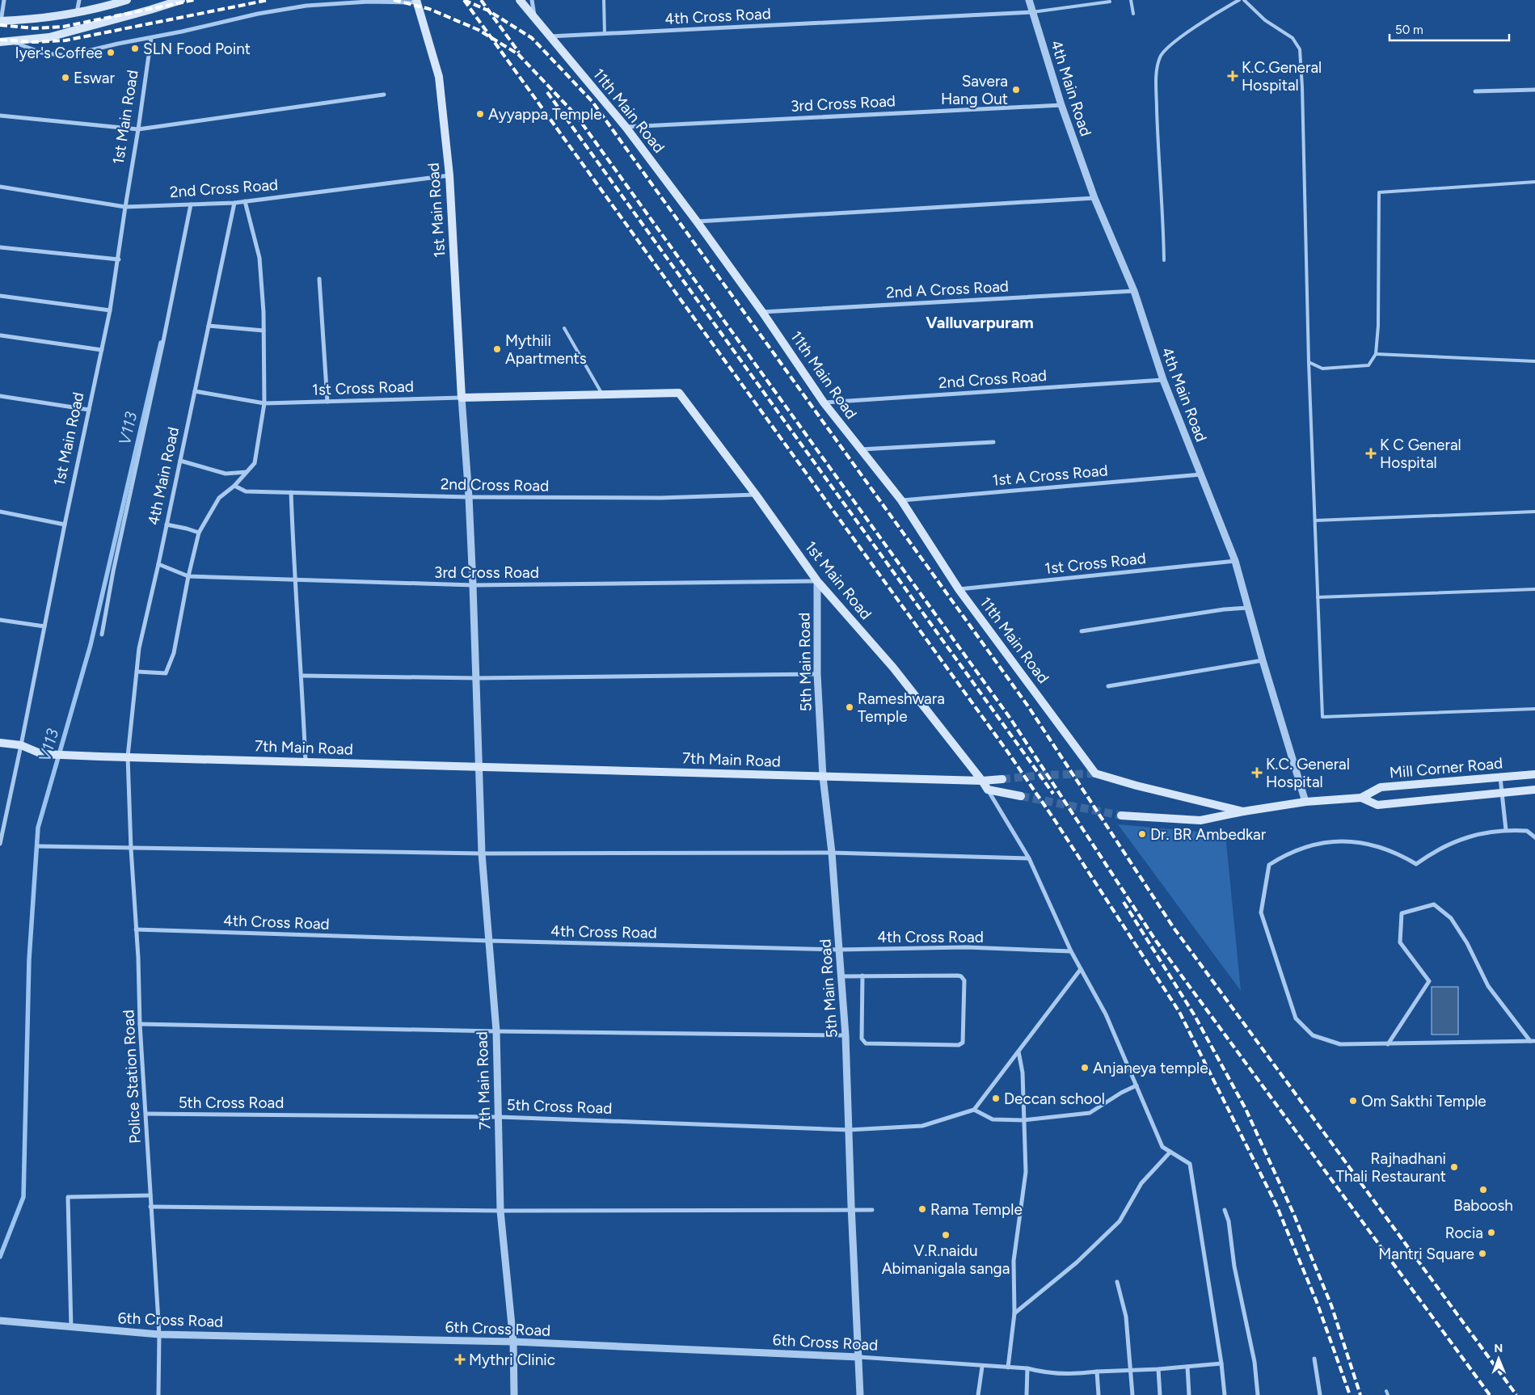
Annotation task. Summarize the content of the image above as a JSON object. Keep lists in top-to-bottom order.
{
  "streets": {
    "main road": [
      "11th Main Road",
      "1st Main Road",
      "7th Main Road",
      "Mill Corner Road"
    ],
    "street": [
      "4th Cross Road",
      "4th Main Road",
      "3rd Cross Road",
      "2nd Cross Road",
      "2nd A Cross Road",
      "1st Cross Road",
      "1st A Cross Road",
      "5th Main Road",
      "Police Station Road",
      "5th Cross Road",
      "6th Cross Road"
    ]
  },
  "crossings": [
    ["4th Cross Road", "4th Main Road"],
    ["4th Cross Road", "11th Main Road"],
    ["4th Cross Road", "5th Main Road"],
    ["4th Cross Road", "7th Main Road"],
    ["4th Cross Road", "Police Station Road"],
    ["4th Main Road", "3rd Cross Road"],
    ["4th Main Road", "2nd Cross Road"],
    ["4th Main Road", "2nd A Cross Road"],
    ["4th Main Road", "1st Cross Road"],
    ["4th Main Road", "1st A Cross Road"],
    ["4th Main Road", "7th Main Road"],
    ["4th Main Road", "Mill Corner Road"],
    ["4th Main Road", "Police Station Road"],
    ["3rd Cross Road", "11th Main Road"],
    ["3rd Cross Road", "1st Main Road"],
    ["3rd Cross Road", "5th Main Road"],
    ["11th Main Road", "2nd Cross Road"],
    ["11th Main Road", "2nd A Cross Road"],
    ["11th Main Road", "1st Cross Road"],
    ["11th Main Road", "1st A Cross Road"],
    ["11th Main Road", "Mill Corner Road"],
    ["1st Main Road", "2nd Cross Road"],
    ["1st Main Road", "1st Cross Road"],
    ["1st Main Road", "5th Main Road"],
    ["1st Main Road", "7th Main Road"],
    ["5th Main Road", "7th Main Road"],
    ["5th Main Road", "5th Cross Road"],
    ["5th Main Road", "6th Cross Road"],
    ["7th Main Road", "Police Station Road"],
    ["7th Main Road", "5th Cross Road"],
    ["7th Main Road", "6th Cross Road"],
    ["Police Station Road", "5th Cross Road"],
    ["Police Station Road", "6th Cross Road"]
  ],
  "districts": ["Valluvarpuram"],
  "water": ["V113"],
  "places": {
    "other": [
      "SLN Food Point",
      "Iyer's Coffee",
      "Eswar",
      "Savera Hang Out",
      "Ayyappa Temple",
      "Mythili Apartments",
      "Rameshwara Temple",
      "Dr. BR Ambedkar",
      "Anjaneya temple",
      "Deccan school",
      "Om Sakthi Temple",
      "Rajhadhani Thali Restaurant",
      "Baboosh",
      "Rama Temple",
      "Rocia",
      "V.R.naidu Abimanigala sanga",
      "Mantri Square"
    ],
    "health": [
      "K.C.General Hospital",
      "K C General Hospital",
      "K.C. General Hospital",
      "Mythri Clinic"
    ]
  },
  "scale_bar": "50 m",
  "north": "top"
}
